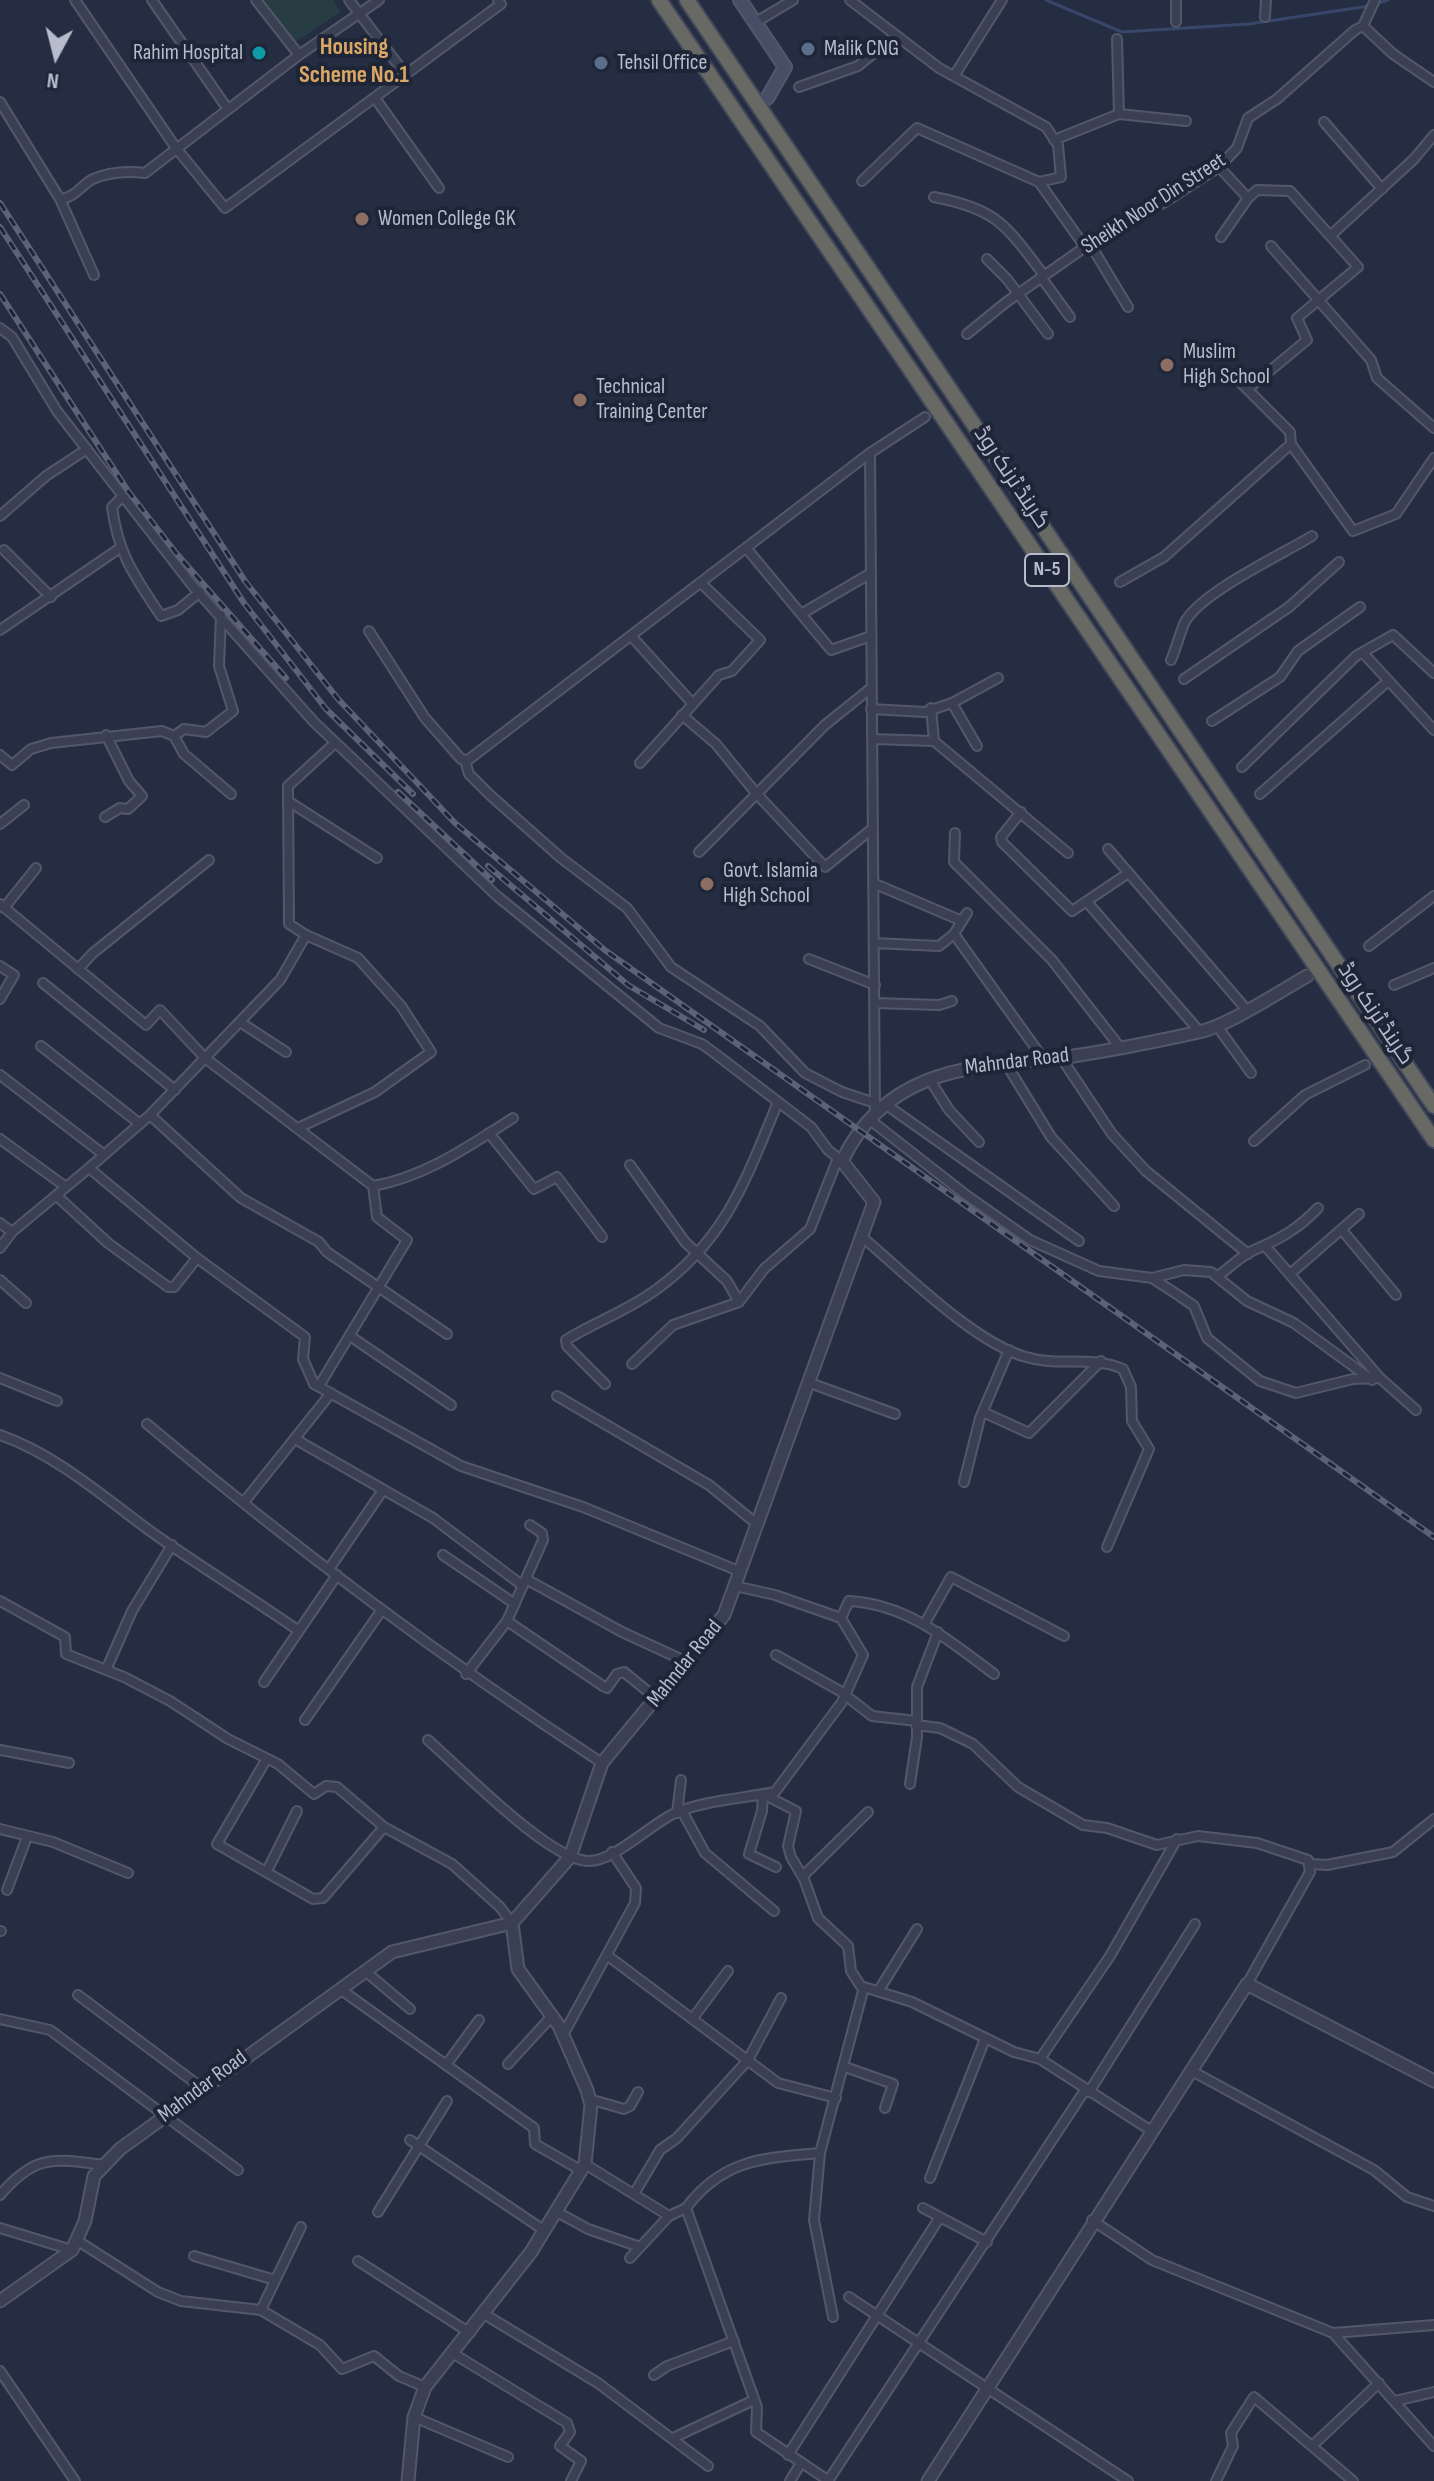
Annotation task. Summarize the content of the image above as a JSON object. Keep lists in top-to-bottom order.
{
  "streets": {
    "highway": ["گرینڈ ٹرنک روڈ", "N-5"],
    "street": ["Sheikh Noor Din Street", "Mahndar Road"]
  },
  "districts": ["Housing Scheme No.1"],
  "places": [
    "Malik CNG",
    "Rahim Hospital",
    "Tehsil Office",
    "Women College GK",
    "Muslim High School",
    "Technical Training Center",
    "Govt. Islamia High School"
  ],
  "north": "bottom"
}
